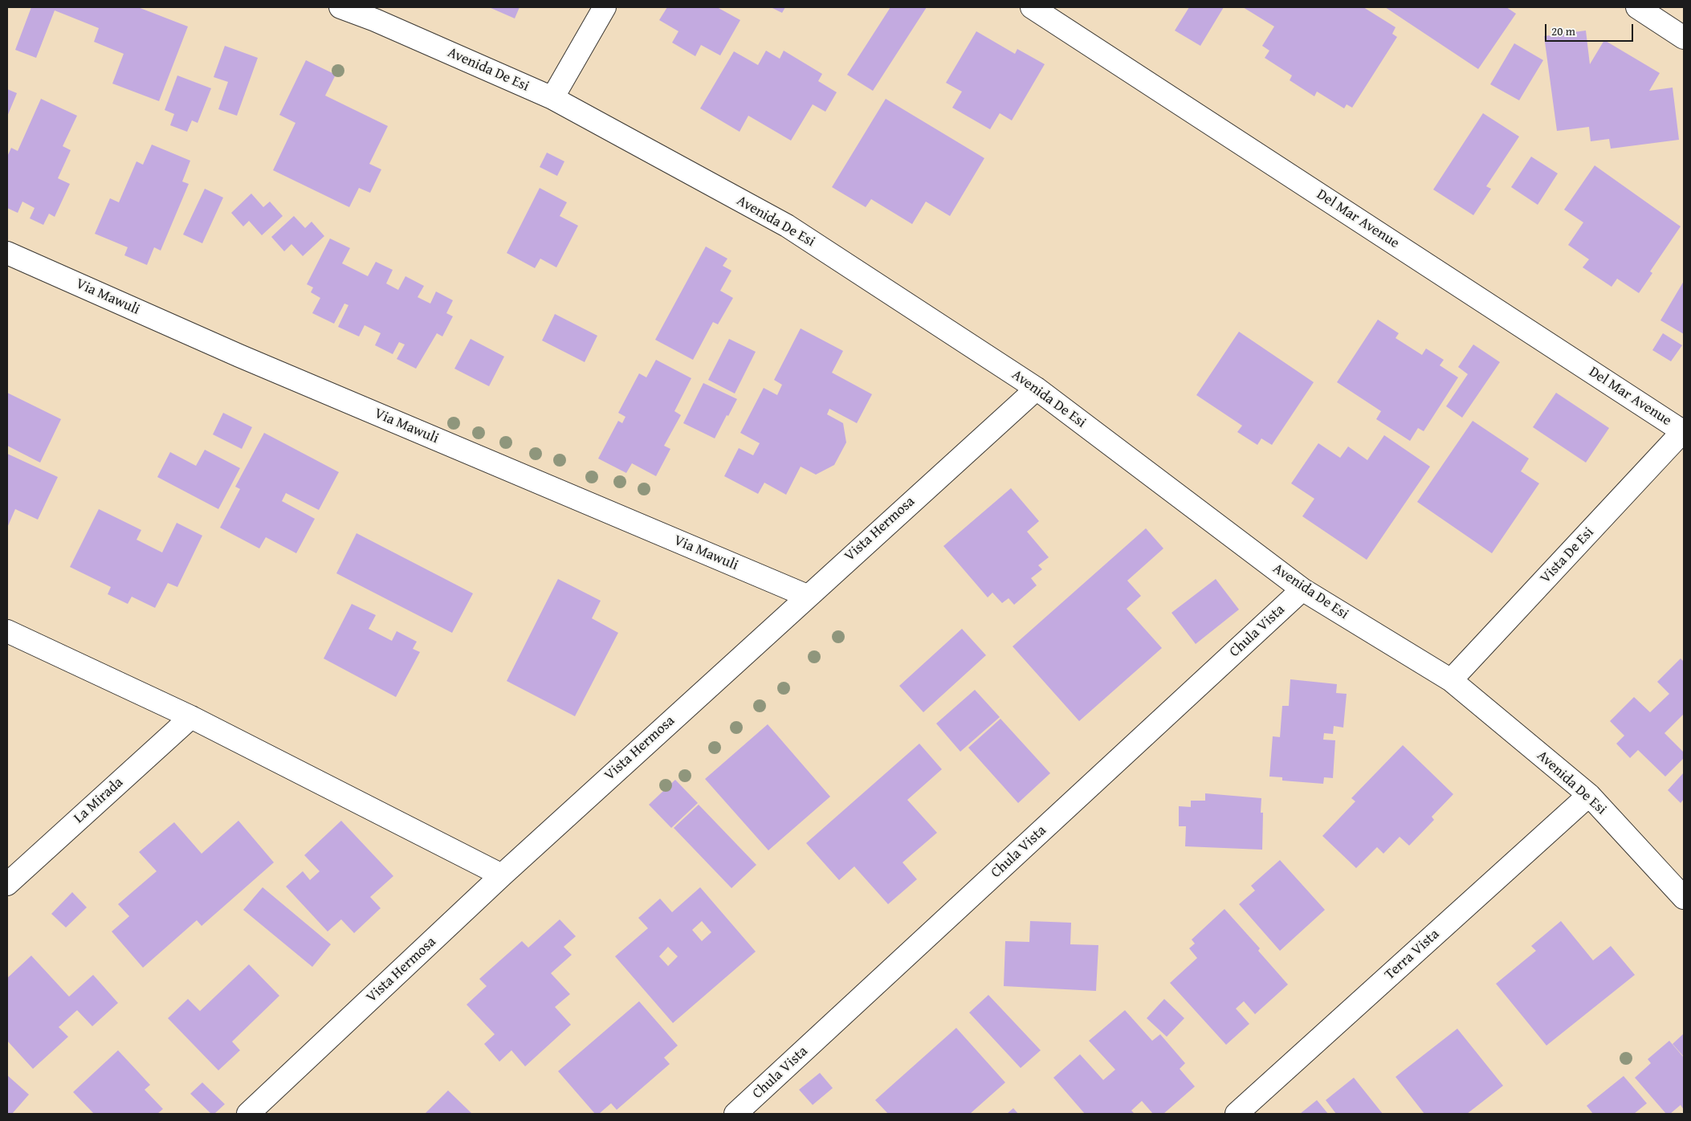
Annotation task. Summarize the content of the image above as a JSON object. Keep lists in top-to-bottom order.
{
  "streets": {
    "street": [
      "Avenida De Esi",
      "Del Mar Avenue",
      "Via Mawuli",
      "Vista Hermosa",
      "Vista De Esi",
      "Chula Vista",
      "La Mirada",
      "Terra Vista"
    ]
  },
  "crossings": [
    ["Avenida De Esi", "Vista Hermosa"],
    ["Avenida De Esi", "Vista De Esi"],
    ["Avenida De Esi", "Chula Vista"],
    ["Avenida De Esi", "Terra Vista"],
    ["Del Mar Avenue", "Vista De Esi"],
    ["Via Mawuli", "Vista Hermosa"]
  ],
  "scale_bar": "20 m"
}
